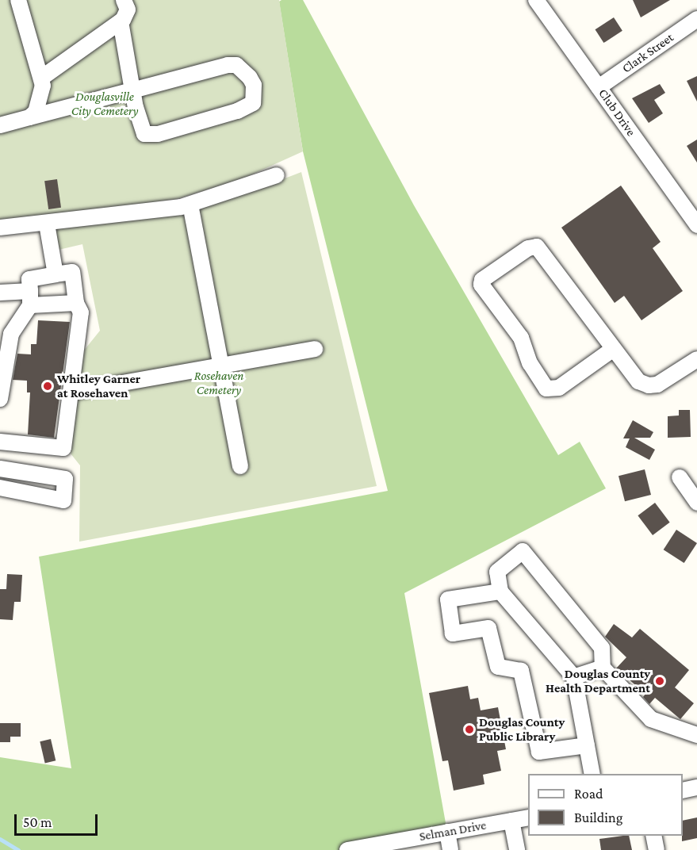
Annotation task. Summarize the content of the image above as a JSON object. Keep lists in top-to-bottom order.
{
  "streets": {
    "street": ["Clark Street", "Club Drive", "Selman Drive"]
  },
  "crossings": [
    ["Clark Street", "Club Drive"]
  ],
  "parks": ["Douglasville City Cemetery", "Rosehaven Cemetery"],
  "places": ["Whitley Garner at Rosehaven", "Douglas County Health Department", "Douglas County Public Library"],
  "legend": ["Road", "Building"],
  "scale_bar": "50 m"
}
